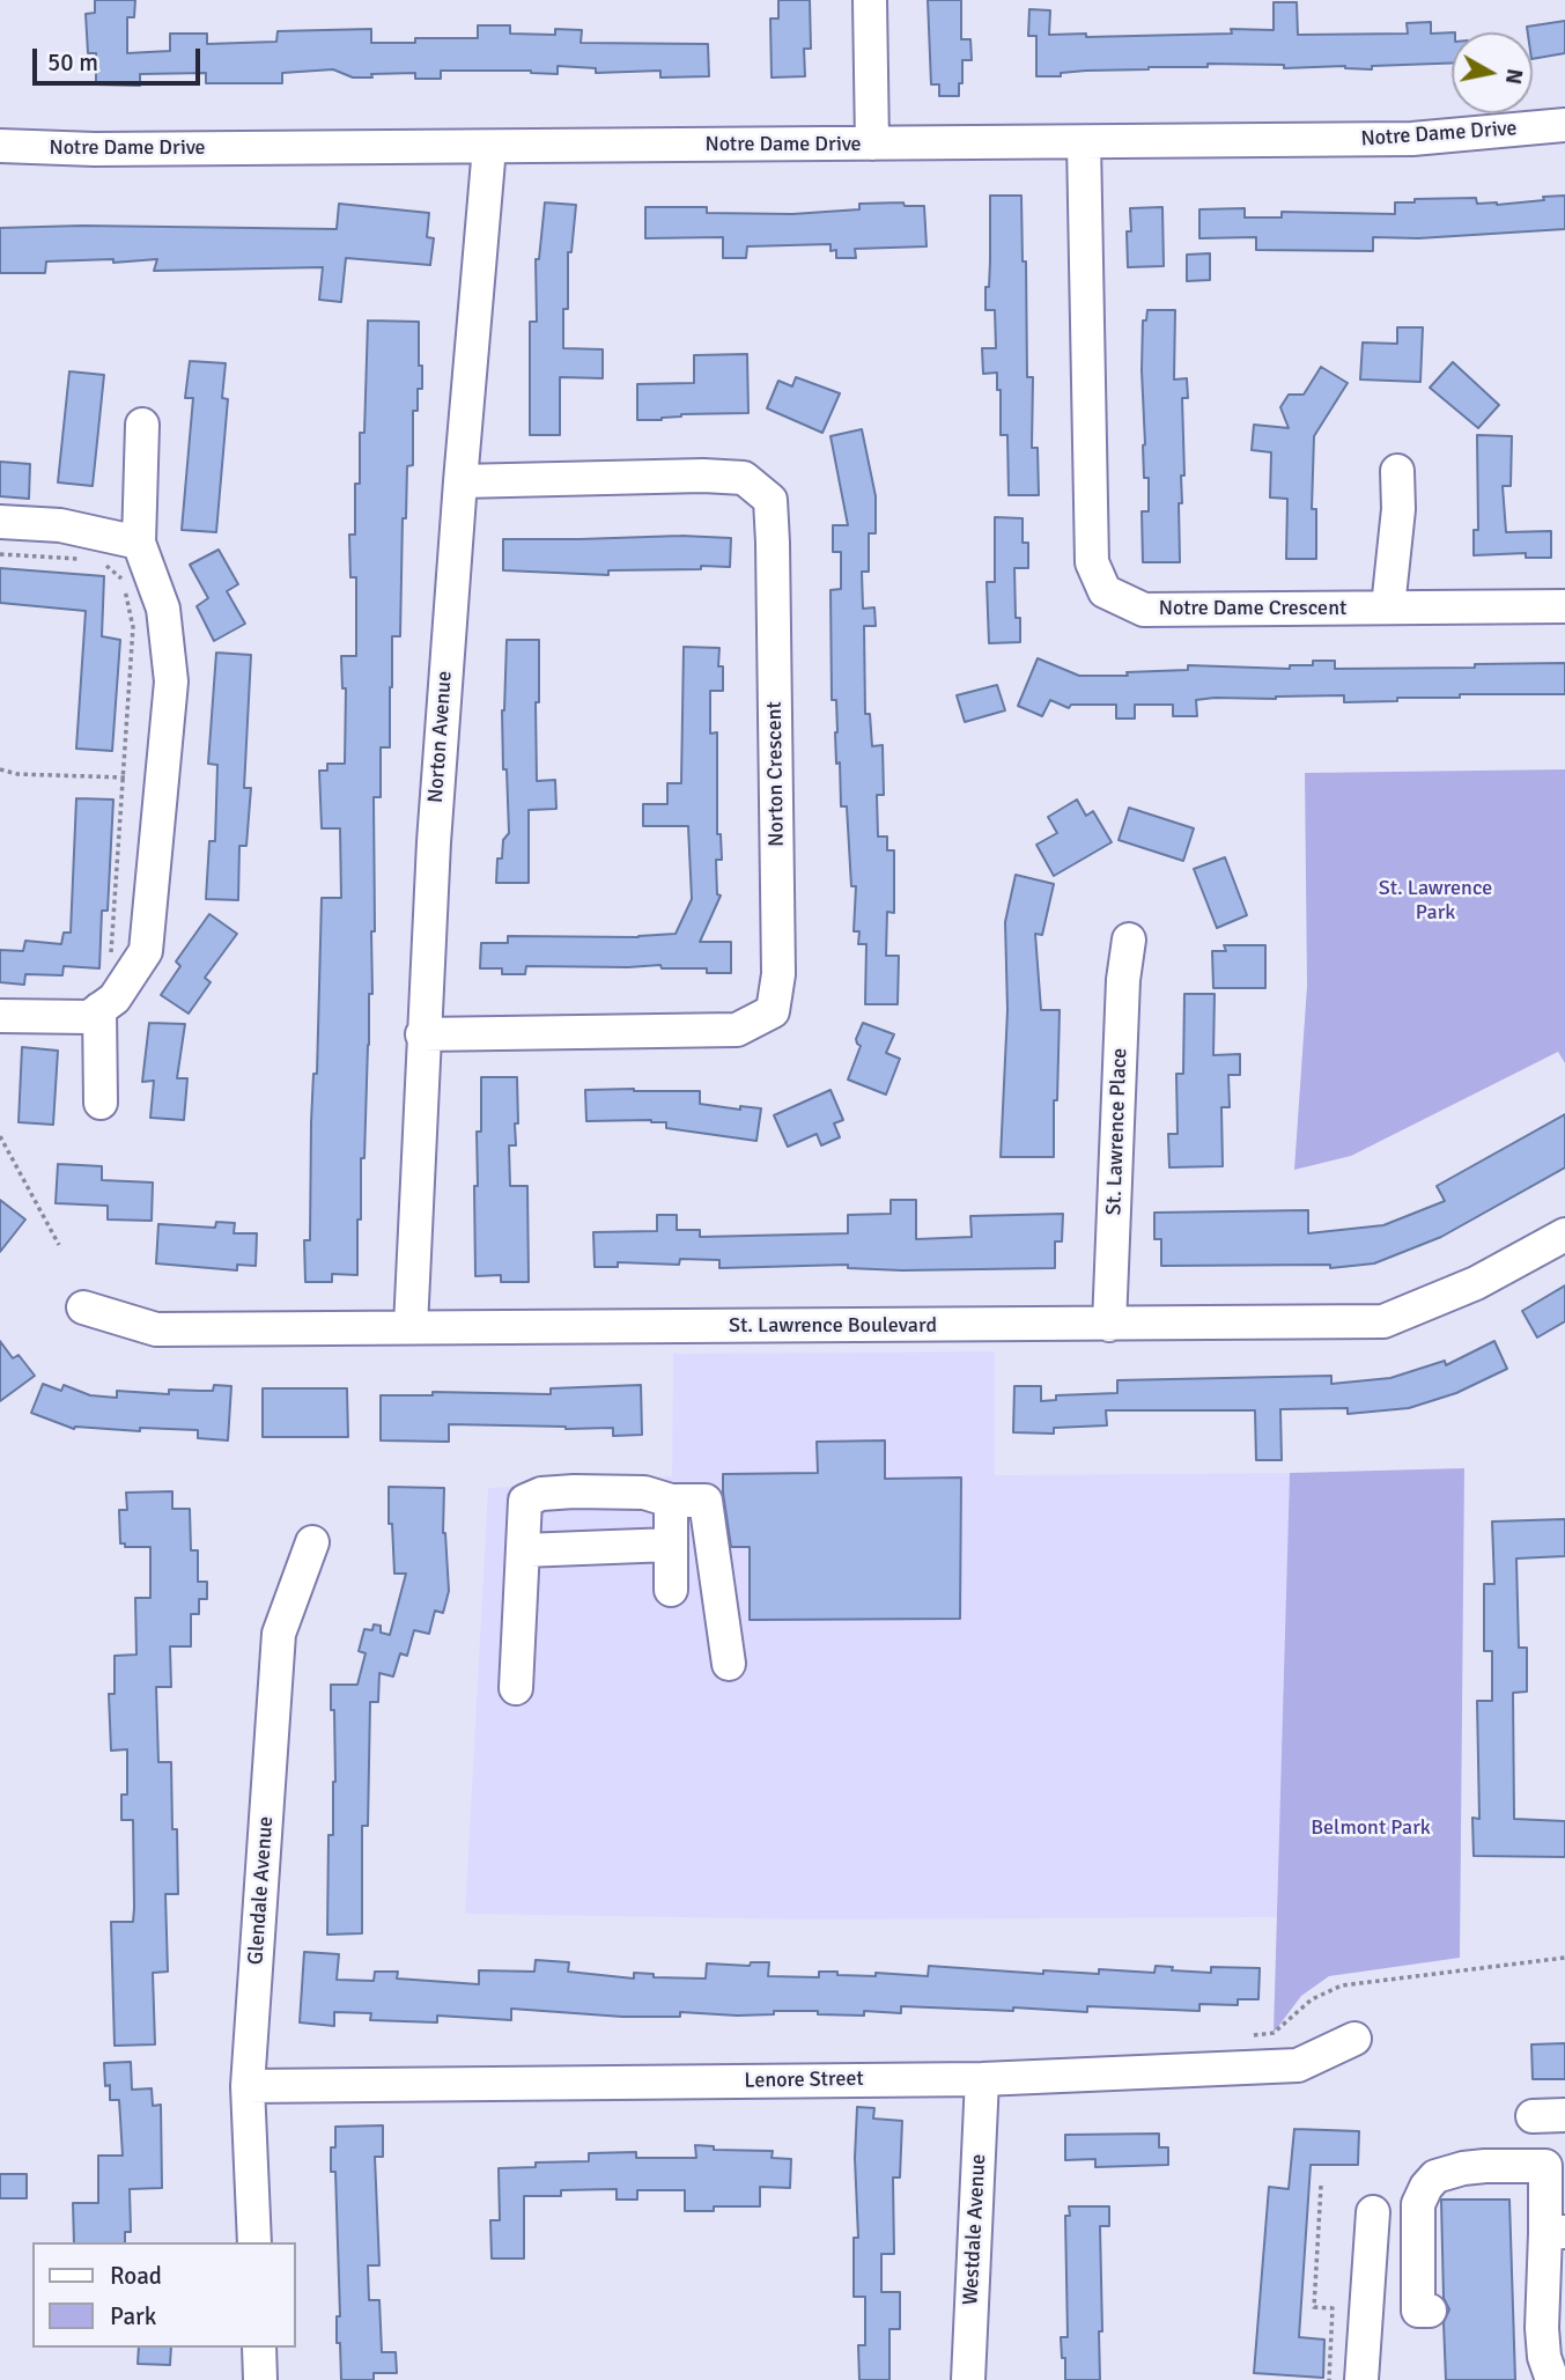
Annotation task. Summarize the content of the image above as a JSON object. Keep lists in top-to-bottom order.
{
  "streets": {
    "street": [
      "Notre Dame Drive",
      "Notre Dame Crescent",
      "Norton Avenue",
      "Norton Crescent",
      "St. Lawrence Place",
      "St. Lawrence Boulevard",
      "Glendale Avenue",
      "Lenore Street",
      "Westdale Avenue"
    ]
  },
  "crossings": [
    ["Notre Dame Drive", "Notre Dame Crescent"],
    ["Notre Dame Drive", "Norton Avenue"],
    ["Norton Avenue", "Norton Crescent"],
    ["Norton Avenue", "St. Lawrence Boulevard"],
    ["St. Lawrence Place", "St. Lawrence Boulevard"],
    ["Glendale Avenue", "Lenore Street"],
    ["Lenore Street", "Westdale Avenue"]
  ],
  "parks": ["St. Lawrence Park", "Belmont Park"],
  "legend": ["Road", "Park"],
  "scale_bar": "50 m",
  "north": "right"
}
